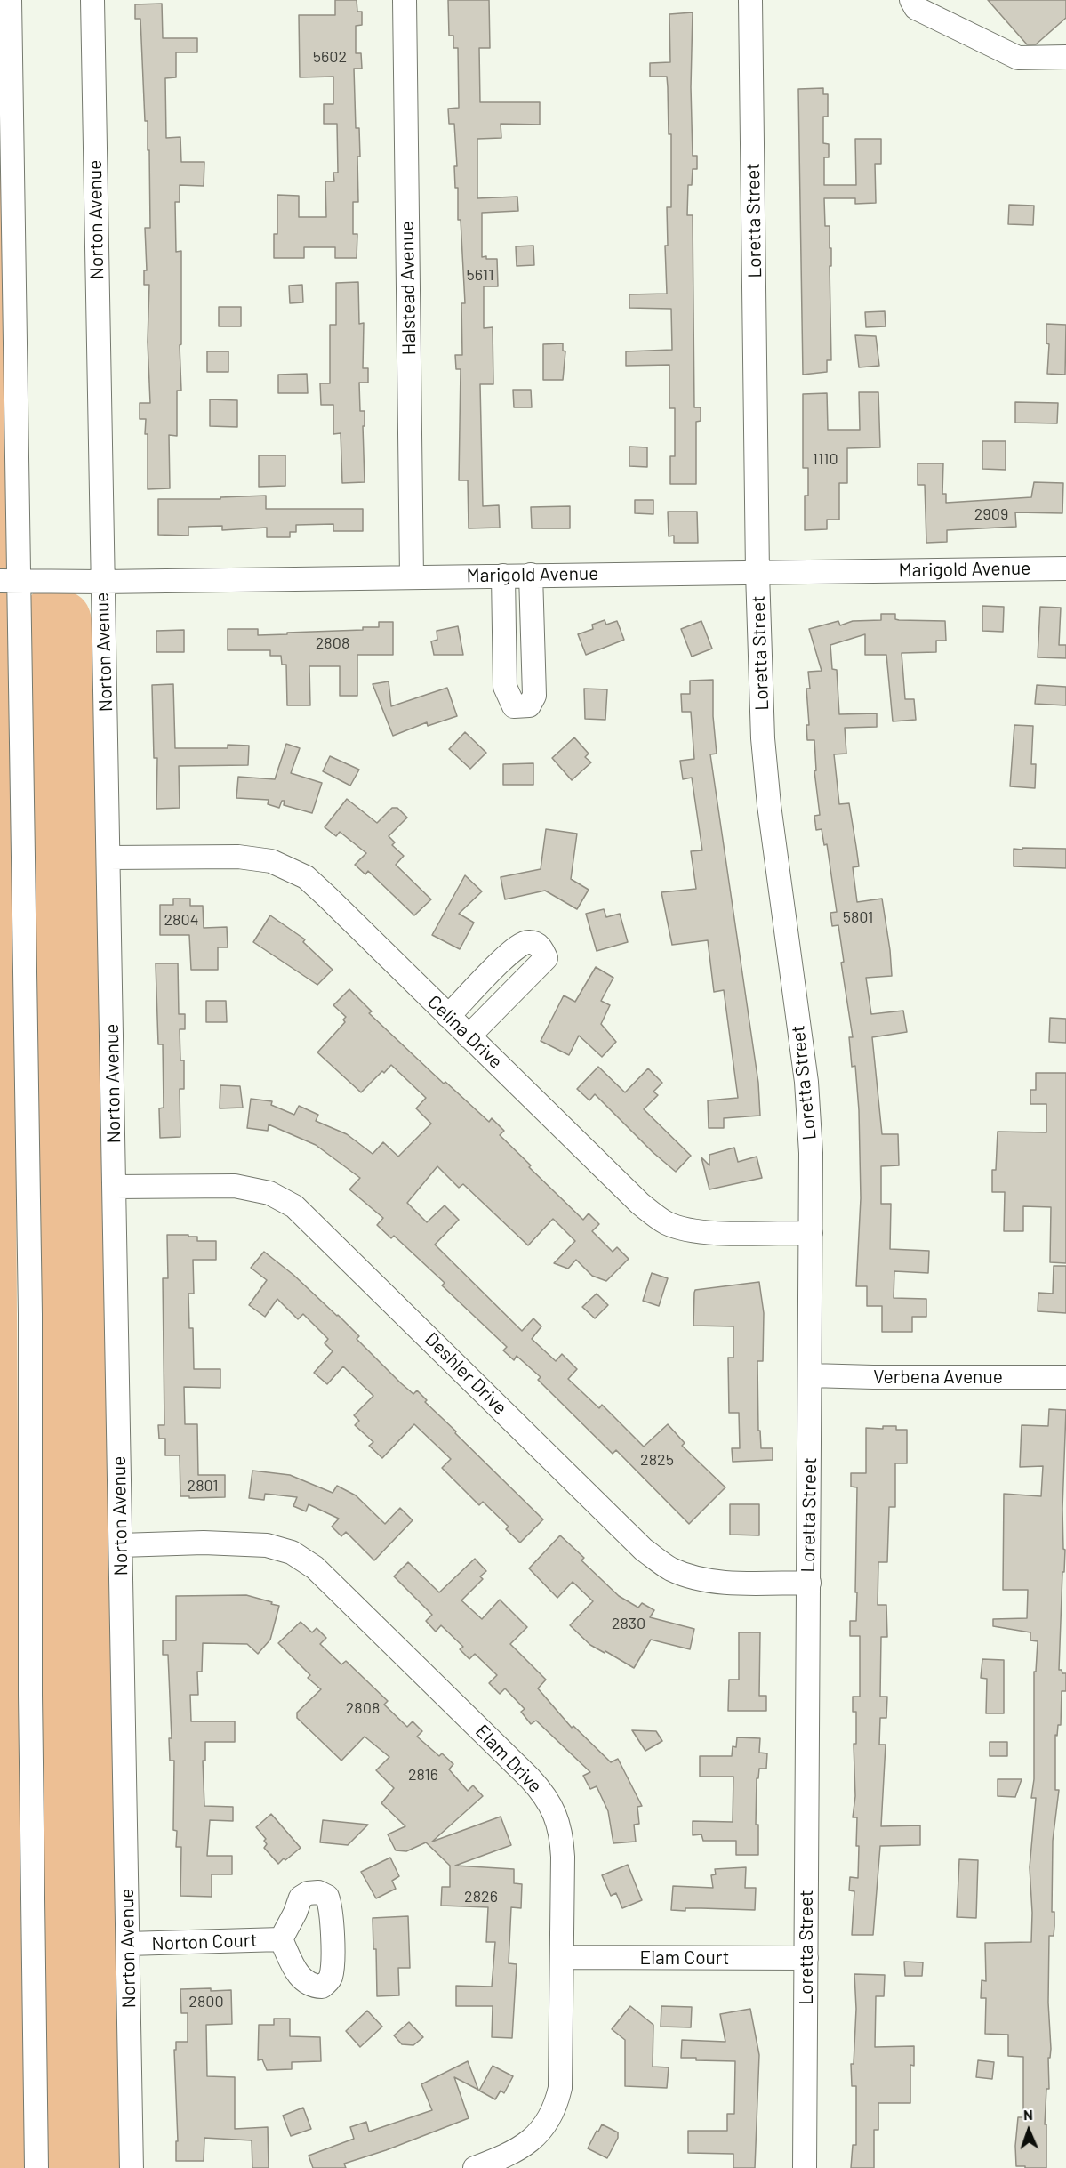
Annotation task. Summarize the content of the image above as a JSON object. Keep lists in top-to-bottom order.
{
  "streets": {
    "street": [
      "Norton Avenue",
      "Loretta Street",
      "Halstead Avenue",
      "Marigold Avenue",
      "Celina Drive",
      "Deshler Drive",
      "Verbena Avenue",
      "Elam Drive",
      "Norton Court",
      "Elam Court"
    ]
  },
  "crossings": [
    ["Norton Avenue", "Marigold Avenue"],
    ["Norton Avenue", "Celina Drive"],
    ["Norton Avenue", "Deshler Drive"],
    ["Norton Avenue", "Elam Drive"],
    ["Norton Avenue", "Norton Court"],
    ["Loretta Street", "Marigold Avenue"],
    ["Loretta Street", "Celina Drive"],
    ["Loretta Street", "Deshler Drive"],
    ["Loretta Street", "Verbena Avenue"],
    ["Loretta Street", "Elam Court"],
    ["Halstead Avenue", "Marigold Avenue"],
    ["Elam Drive", "Elam Court"]
  ],
  "house_numbers": [
    "5602",
    "5611",
    "1110",
    "2909",
    "2808",
    "5801",
    "2804",
    "2825",
    "2801",
    "2830",
    "2808",
    "2816",
    "2826",
    "2800"
  ],
  "north": "top"
}
